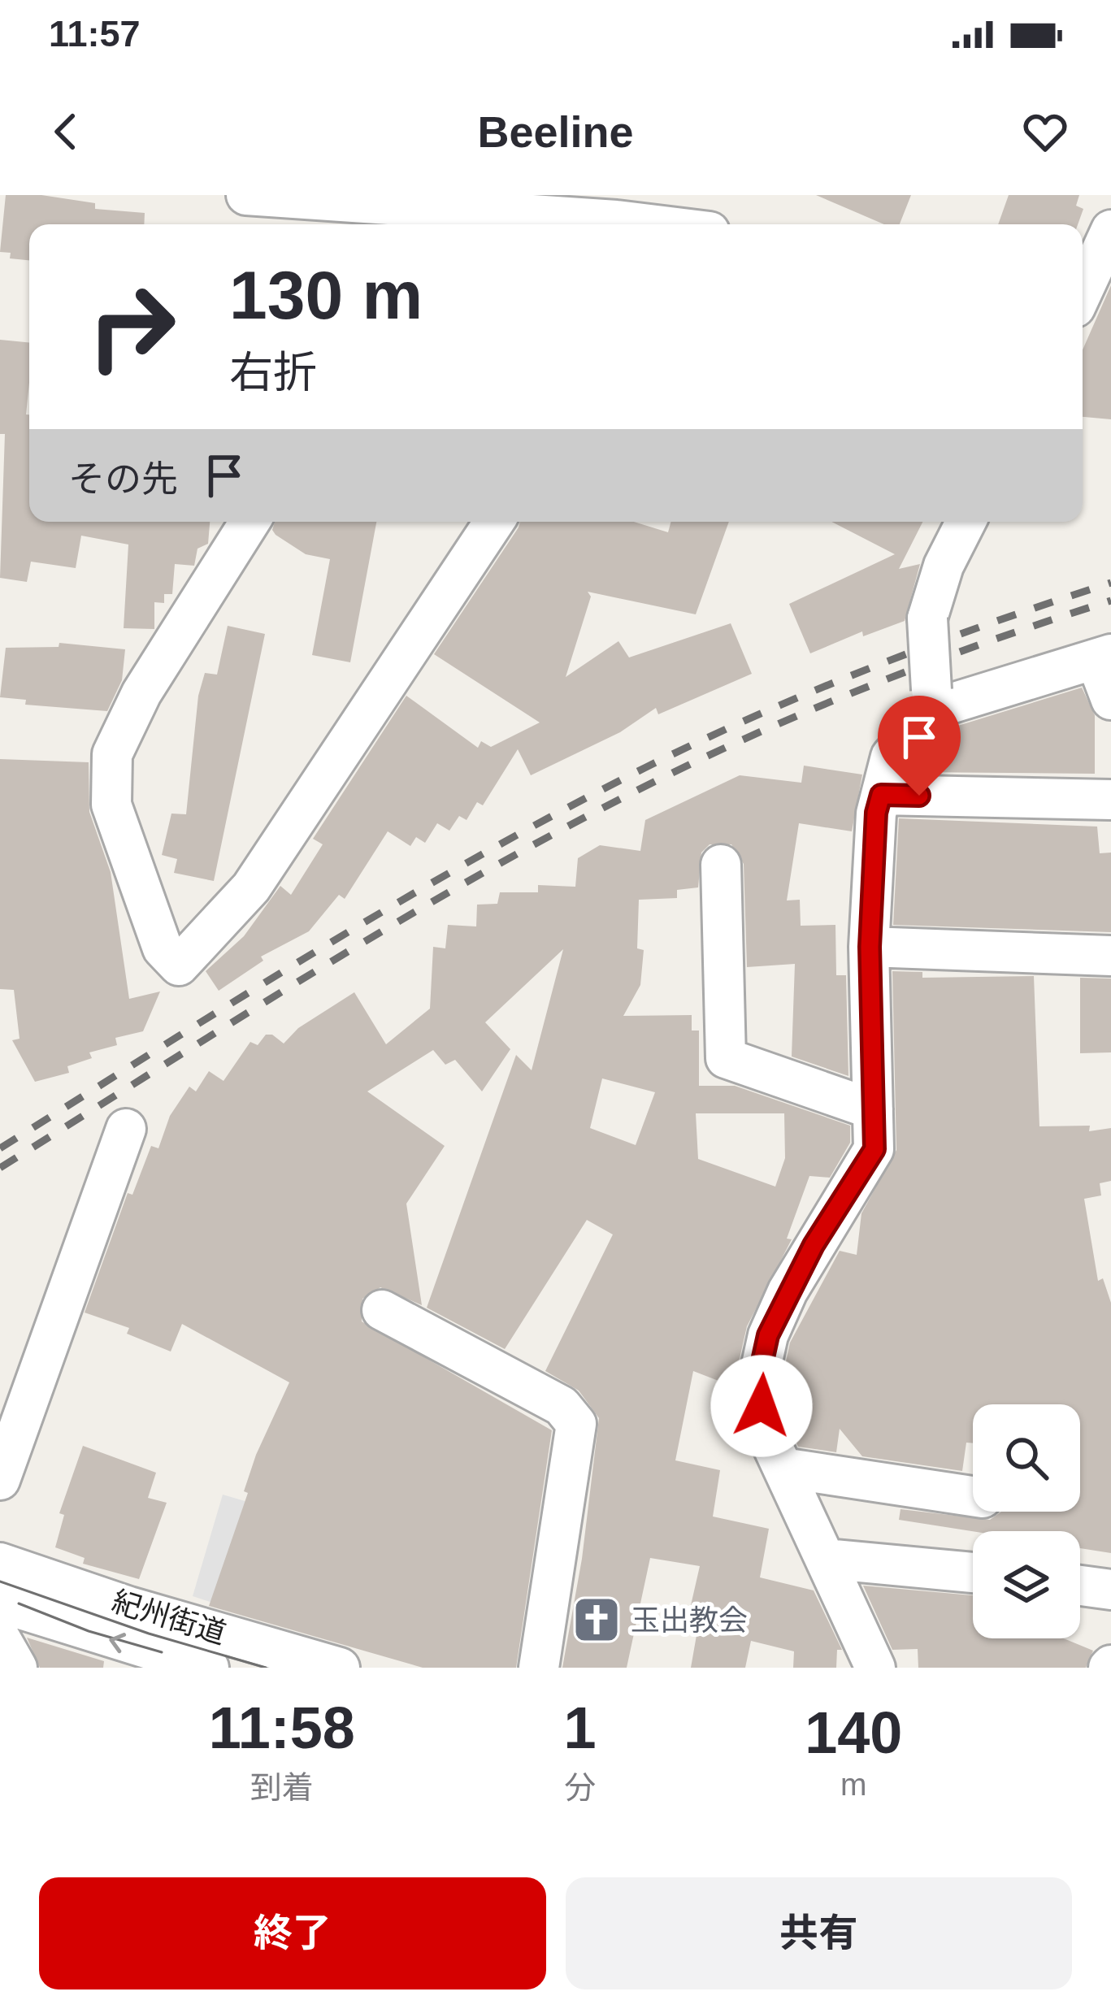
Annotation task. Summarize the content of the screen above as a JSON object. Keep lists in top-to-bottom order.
{
  "streets": {
    "street": ["紀州街道"]
  },
  "places": {
    "church": ["玉出教会"]
  },
  "page": {
    "status": "11:57",
    "header": "Beeline",
    "turn": ["130 m", "右折"],
    "then": "その先",
    "eta": [
      "11:58",
      "到着",
      "1",
      "分",
      "140",
      "m"
    ],
    "buttons": ["終了", "共有"]
  }
}
